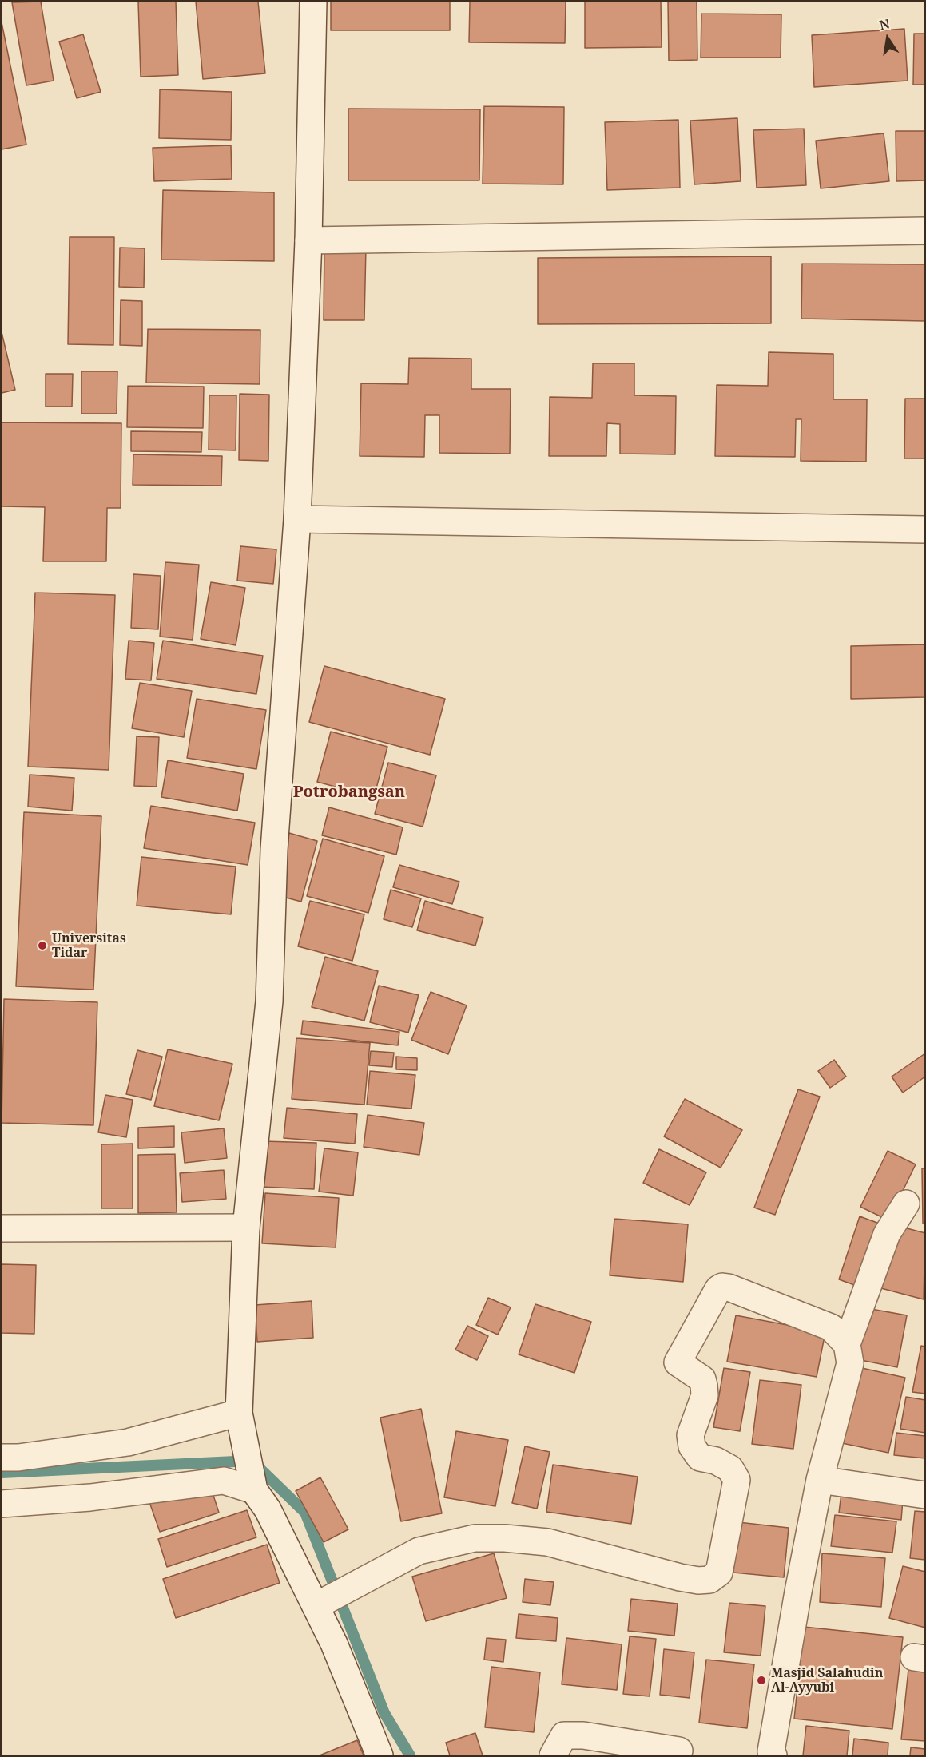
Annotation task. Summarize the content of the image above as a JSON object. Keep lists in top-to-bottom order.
{
  "districts": ["Potrobangsan"],
  "places": ["Universitas Tidar", "Masjid Salahudin Al-Ayyubi"],
  "north": "top"
}
